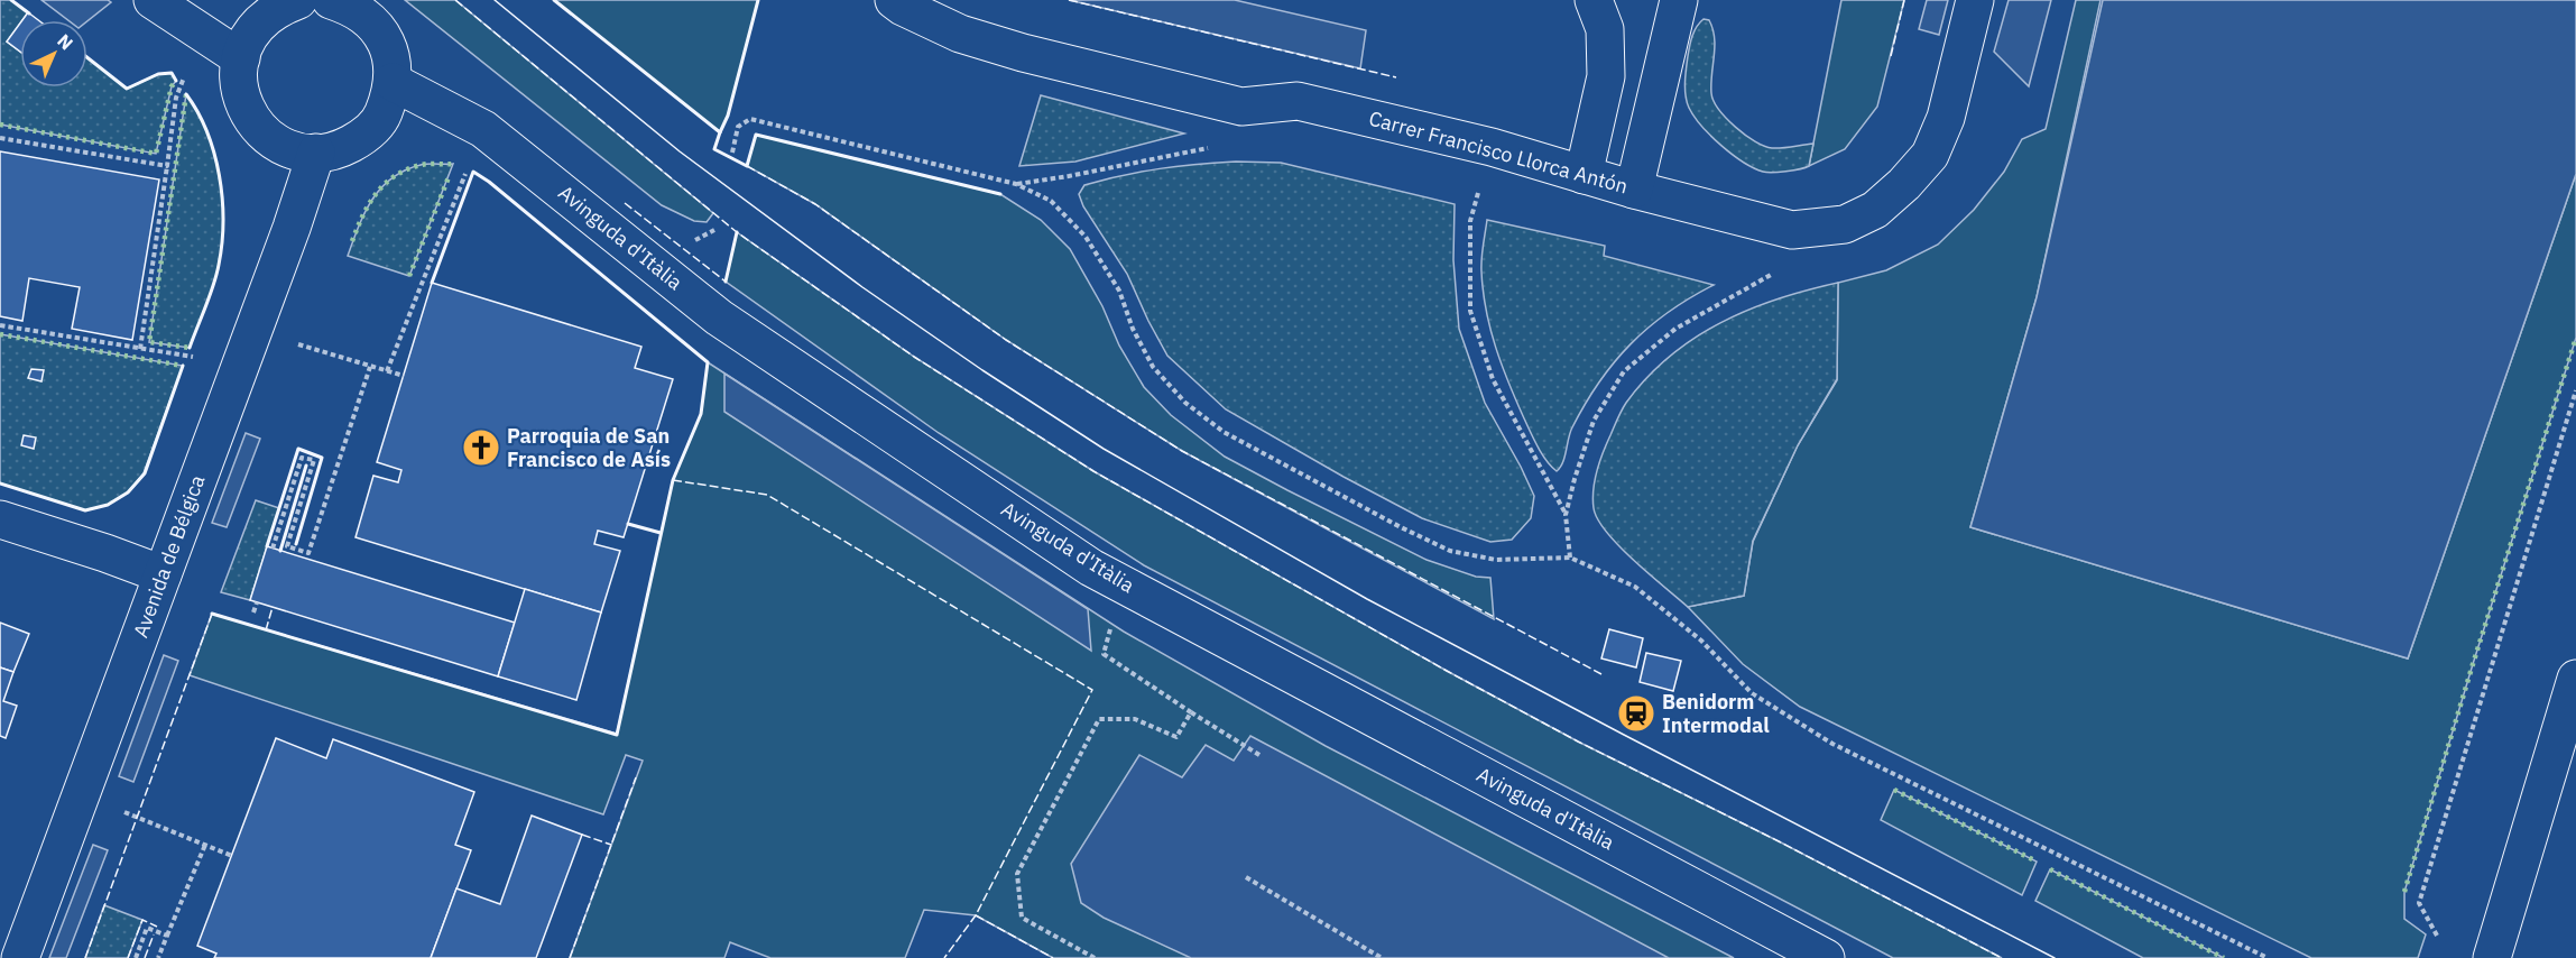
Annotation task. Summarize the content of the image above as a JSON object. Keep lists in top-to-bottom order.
{
  "streets": {
    "street": ["Carrer Francisco Llorca Antón", "Avinguda d'Itàlia", "Avenida de Bélgica"]
  },
  "places": {
    "church": ["Parroquia de San Francisco de Asís"],
    "station": ["Benidorm Intermodal"]
  },
  "north": "top right"
}
